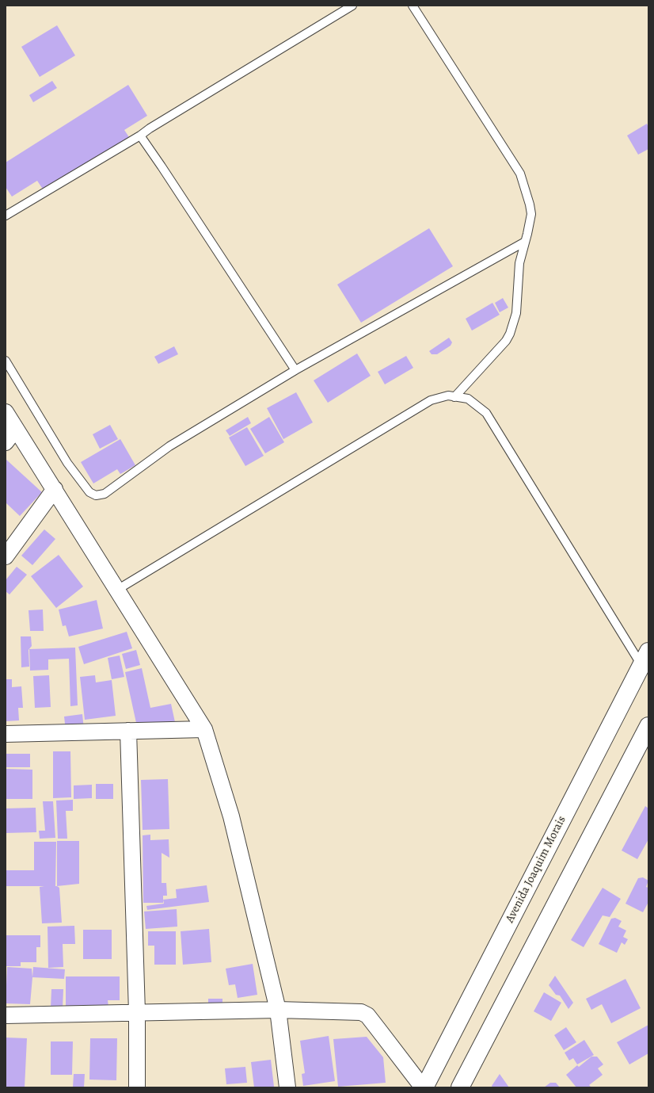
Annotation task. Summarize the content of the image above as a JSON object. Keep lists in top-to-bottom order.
{
  "streets": {
    "street": ["Avenida Joaquim Morais"]
  }
}
